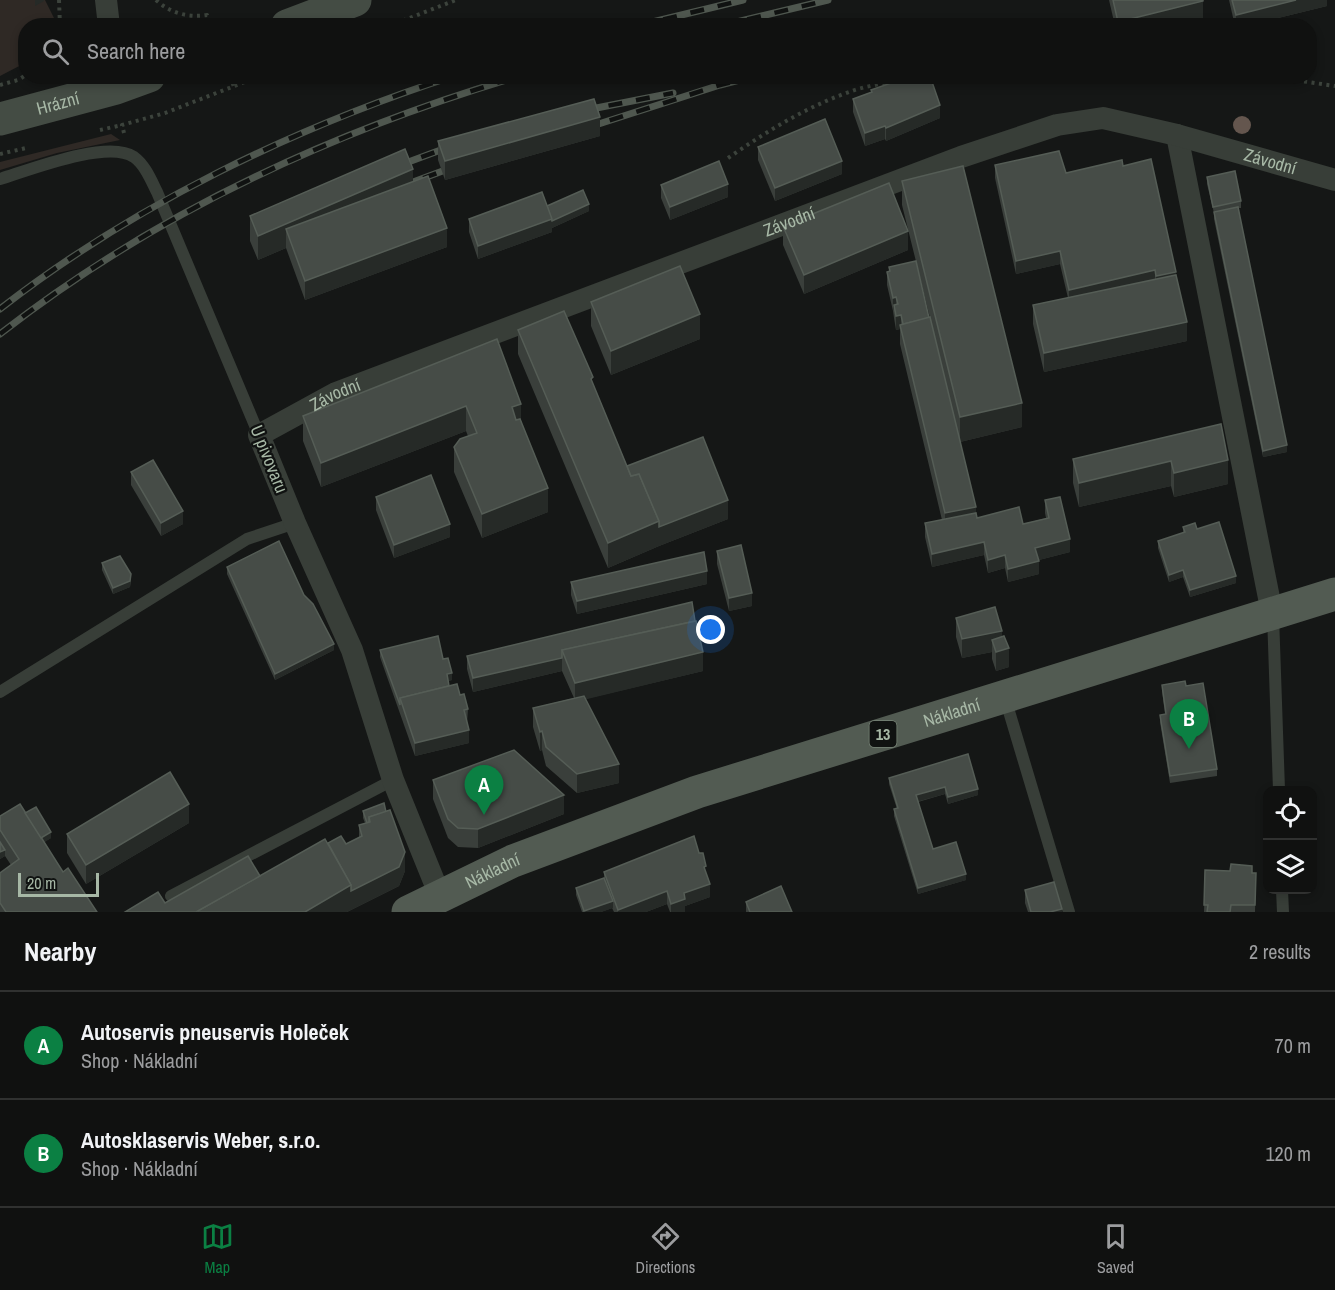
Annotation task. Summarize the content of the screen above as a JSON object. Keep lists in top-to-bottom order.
{
  "streets": {
    "main road": ["Hrázní", "Nákladní", "13"],
    "street": ["Závodní", "U pivovaru"]
  },
  "crossings": [
    ["Závodní", "U pivovaru"],
    ["U pivovaru", "Nákladní"],
    ["U pivovaru", "13"],
    ["Nákladní", "13"]
  ],
  "scale_bar": "20 m",
  "page": {
    "search": "Search here",
    "pins": ["B", "A"],
    "scale": "20 m",
    "heading": ["Nearby", "2 results"],
    "list": [
      {
        "mark": "A",
        "name": "Autoservis pneuservis Holeček",
        "note": "Shop · Nákladní",
        "value": "70 m"
      },
      {
        "mark": "B",
        "name": "Autosklaservis Weber, s.r.o.",
        "note": "Shop · Nákladní",
        "value": "120 m"
      }
    ],
    "nav": ["Map", "Directions", "Saved"]
  }
}
